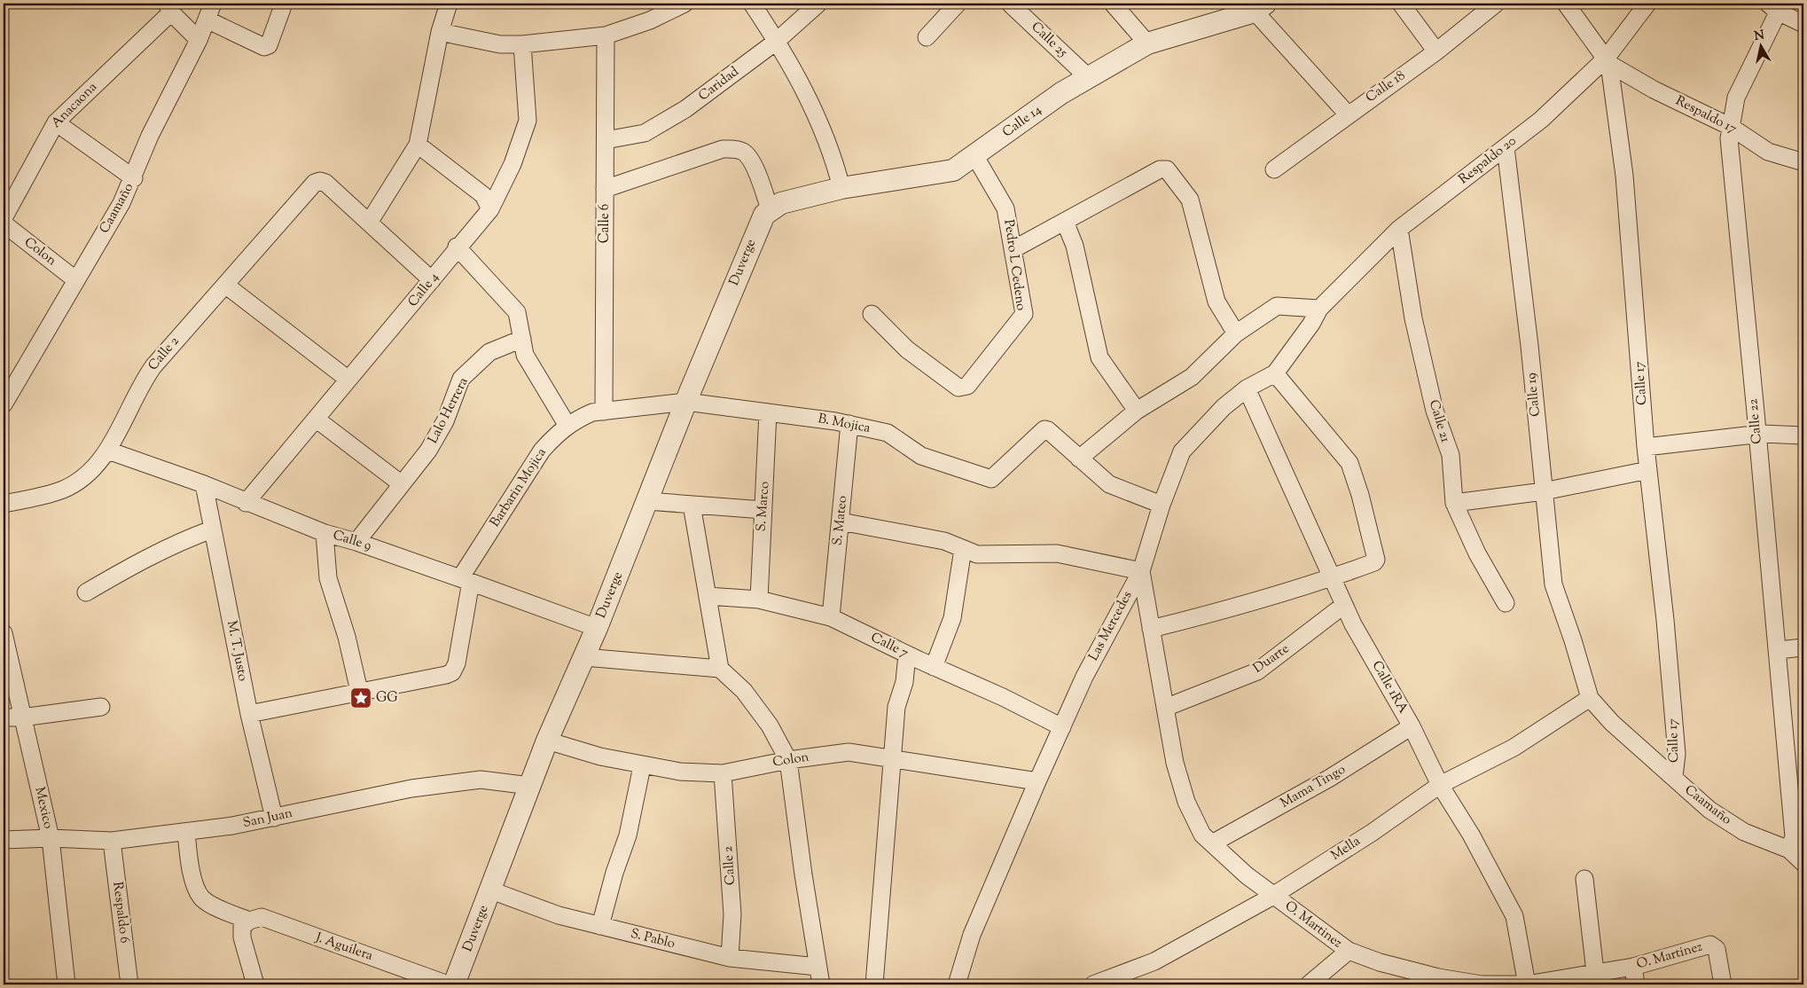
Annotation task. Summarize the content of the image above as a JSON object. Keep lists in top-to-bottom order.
{
  "streets": {
    "street": [
      "Calle 25",
      "Caridad",
      "Calle 18",
      "Anacaona",
      "Respaldo 17",
      "Calle 14",
      "Respaldo 20",
      "Caamaño",
      "Calle 6",
      "Colon",
      "Duverge",
      "Pedro L Cedeno",
      "Calle 4",
      "Calle 2",
      "Calle 17",
      "Calle 19",
      "Lalo Herrera",
      "Calle 21",
      "Calle 22",
      "B. Mojica",
      "Barbarin Mojica",
      "S. Marco",
      "S. Mateo",
      "Calle 9",
      "Las Mercedes",
      "Calle 7",
      "M. T. Justo",
      "Duarte",
      "Calle 1RA",
      "Mama Tingo",
      "Mexico",
      "San Juan",
      "Mella",
      "Respaldo 6",
      "O. Martinez",
      "S. Pablo",
      "J. Aguilera"
    ]
  },
  "crossings": [
    ["Calle 25", "Calle 14"],
    ["Caridad", "Calle 6"],
    ["Respaldo 17", "Respaldo 20"],
    ["Respaldo 17", "Calle 17"],
    ["Respaldo 17", "Calle 22"],
    ["Calle 14", "Duverge"],
    ["Calle 14", "Pedro L Cedeno"],
    ["Respaldo 20", "Calle 17"],
    ["Respaldo 20", "Calle 19"],
    ["Respaldo 20", "Calle 21"],
    ["Respaldo 20", "Las Mercedes"],
    ["Caamaño", "Colon"],
    ["Caamaño", "Calle 17"],
    ["Caamaño", "Calle 19"],
    ["Caamaño", "Calle 22"],
    ["Caamaño", "Mella"],
    ["Calle 6", "B. Mojica"],
    ["Calle 6", "Barbarin Mojica"],
    ["Colon", "Duverge"],
    ["Colon", "Calle 2"],
    ["Colon", "Las Mercedes"],
    ["Duverge", "B. Mojica"],
    ["Duverge", "Calle 9"],
    ["Duverge", "San Juan"],
    ["Duverge", "S. Pablo"],
    ["Calle 4", "Calle 9"],
    ["Calle 2", "Calle 9"],
    ["Calle 2", "S. Pablo"],
    ["Lalo Herrera", "Calle 9"],
    ["B. Mojica", "Barbarin Mojica"],
    ["B. Mojica", "S. Marco"],
    ["B. Mojica", "S. Mateo"],
    ["Barbarin Mojica", "Calle 9"],
    ["S. Marco", "Calle 7"],
    ["S. Mateo", "Calle 7"],
    ["Calle 9", "M. T. Justo"],
    ["Las Mercedes", "Calle 7"],
    ["Las Mercedes", "Calle 1RA"],
    ["Las Mercedes", "O. Martinez"],
    ["M. T. Justo", "San Juan"],
    ["Duarte", "Calle 1RA"],
    ["Duarte", "O. Martinez"],
    ["Calle 1RA", "Mama Tingo"],
    ["Calle 1RA", "Mella"],
    ["Calle 1RA", "O. Martinez"],
    ["Mama Tingo", "O. Martinez"],
    ["Mexico", "San Juan"],
    ["San Juan", "Respaldo 6"],
    ["Mella", "O. Martinez"]
  ],
  "places": {
    "place": ["GG"]
  },
  "north": "top"
}
